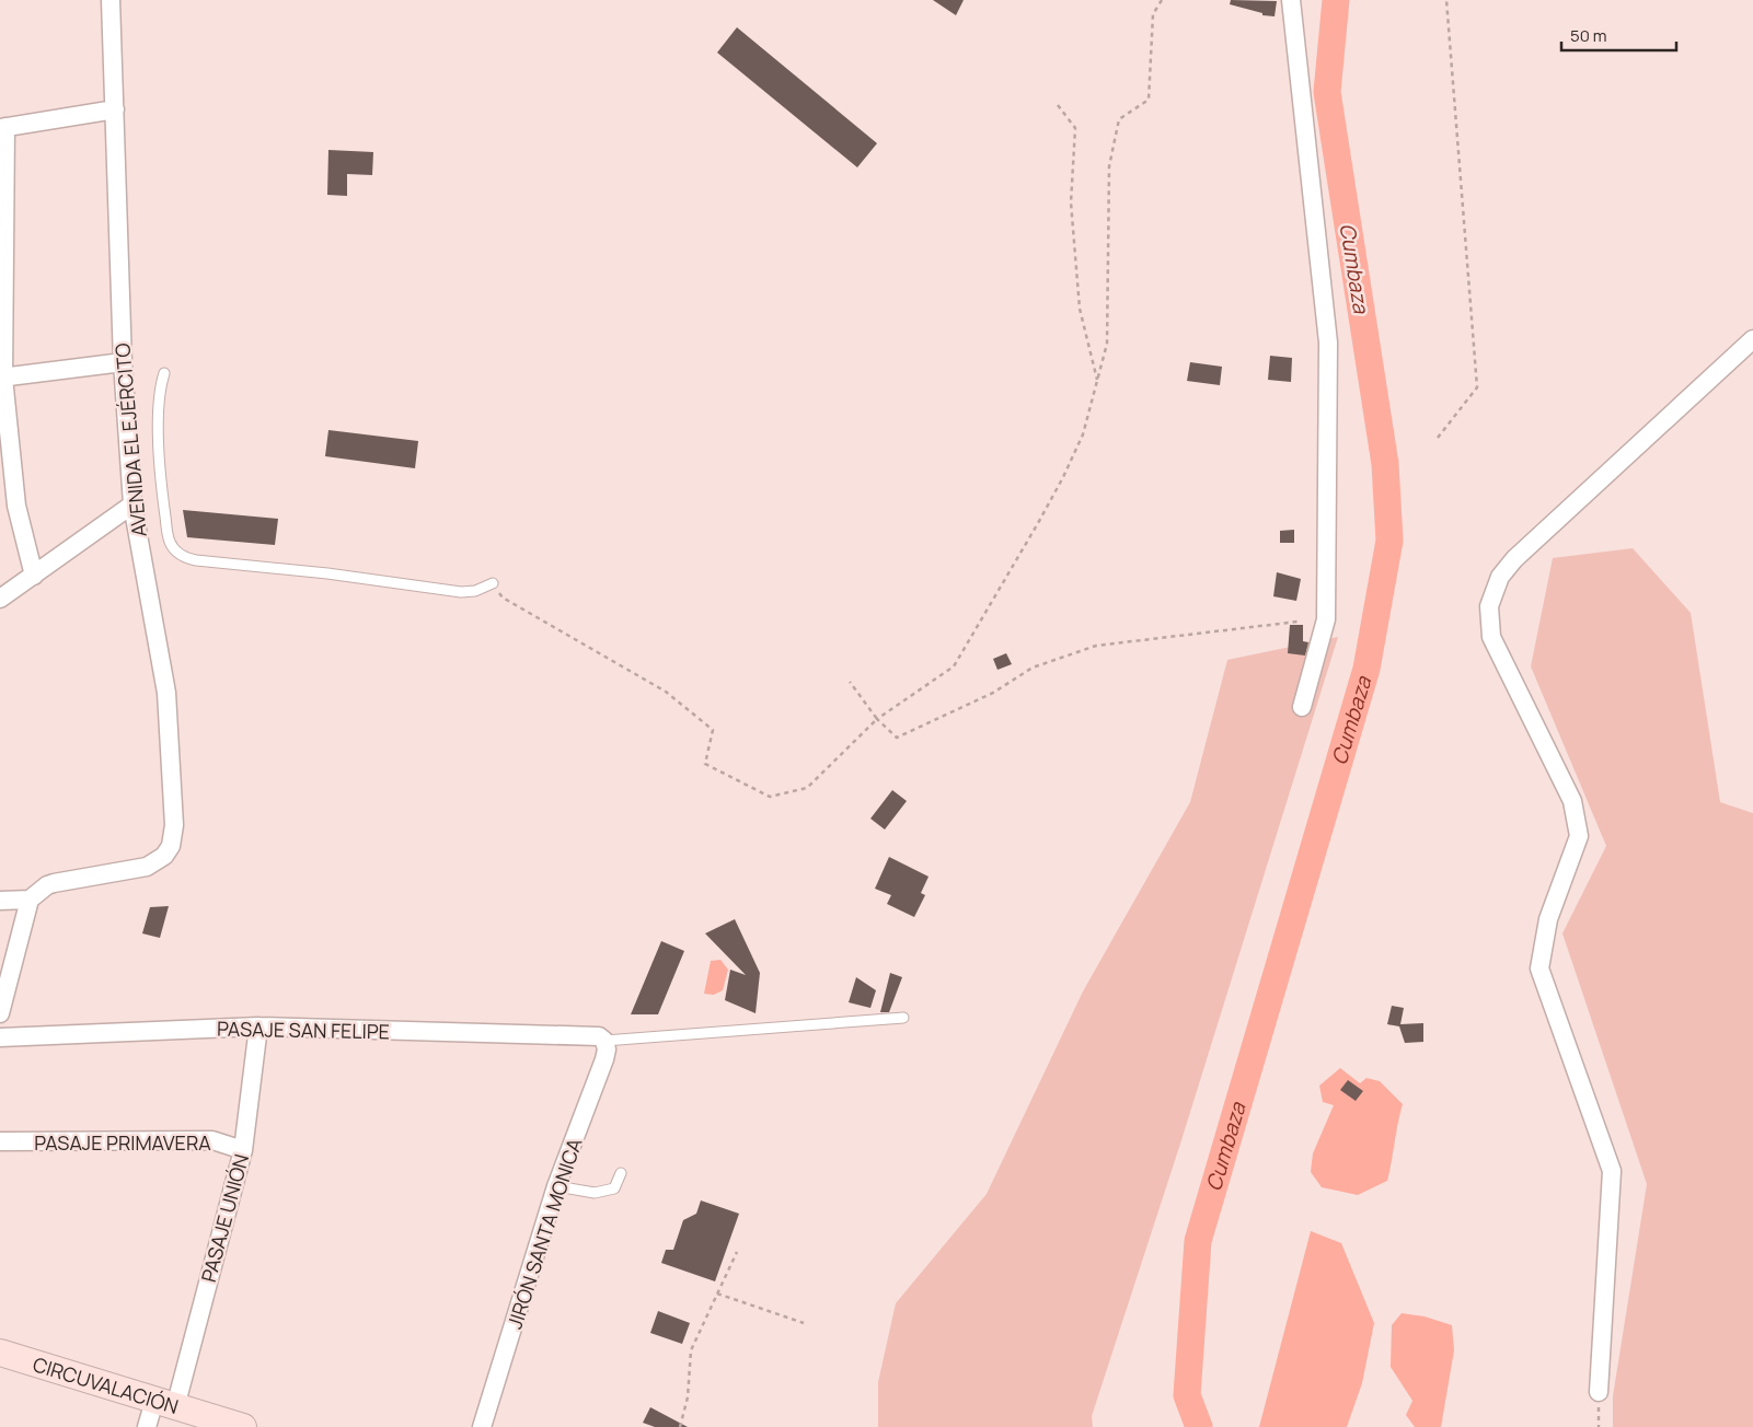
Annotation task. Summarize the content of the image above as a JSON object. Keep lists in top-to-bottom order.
{
  "streets": {
    "main road": ["CIRCUVALACIÓN"],
    "street": [
      "AVENIDA EL EJÉRCITO",
      "PASAJE SAN FELIPE",
      "PASAJE PRIMAVERA",
      "PASAJE UNIÓN",
      "JIRÓN SANTA MONICA"
    ]
  },
  "crossings": [
    ["PASAJE SAN FELIPE", "PASAJE UNIÓN"],
    ["PASAJE SAN FELIPE", "JIRÓN SANTA MONICA"],
    ["PASAJE PRIMAVERA", "PASAJE UNIÓN"],
    ["PASAJE UNIÓN", "CIRCUVALACIÓN"]
  ],
  "water": ["Cumbaza"],
  "scale_bar": "50 m"
}
